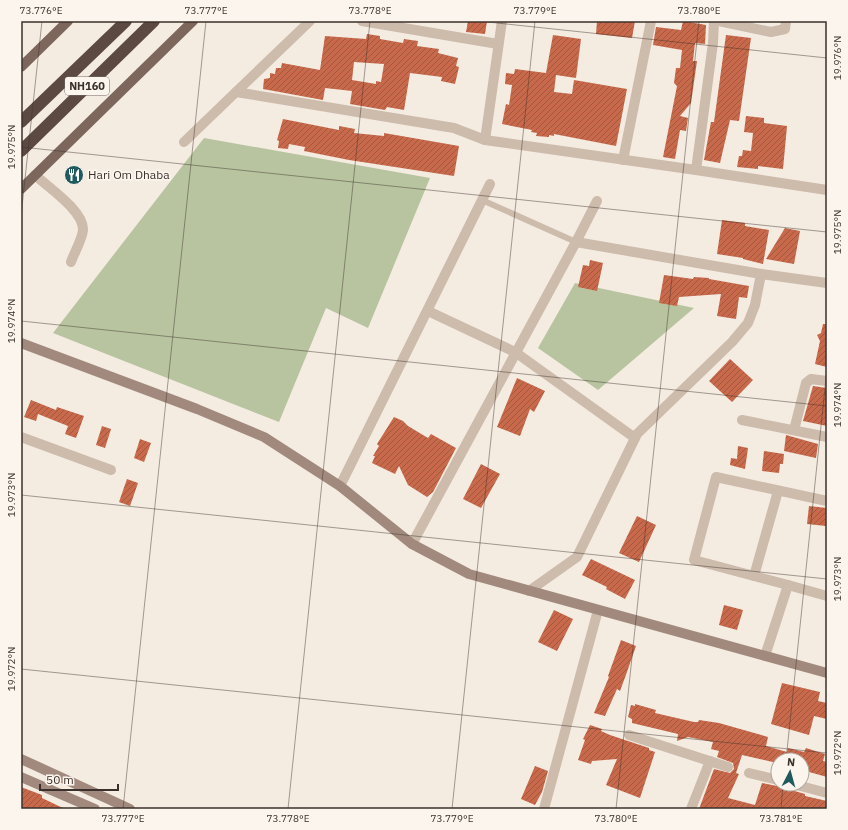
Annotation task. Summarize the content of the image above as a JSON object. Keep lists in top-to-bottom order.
{
  "streets": {
    "highway": ["NH160"]
  },
  "places": {
    "restaurant": ["Hari Om Dhaba"]
  },
  "scale_bar": "50 m",
  "north": "top",
  "coordinates": [
    "73.776°E",
    "73.777°E",
    "73.778°E",
    "73.779°E",
    "73.780°E",
    "19.976°N",
    "19.975°N",
    "19.974°N",
    "19.973°N",
    "19.972°N",
    "73.781°E"
  ]
}
